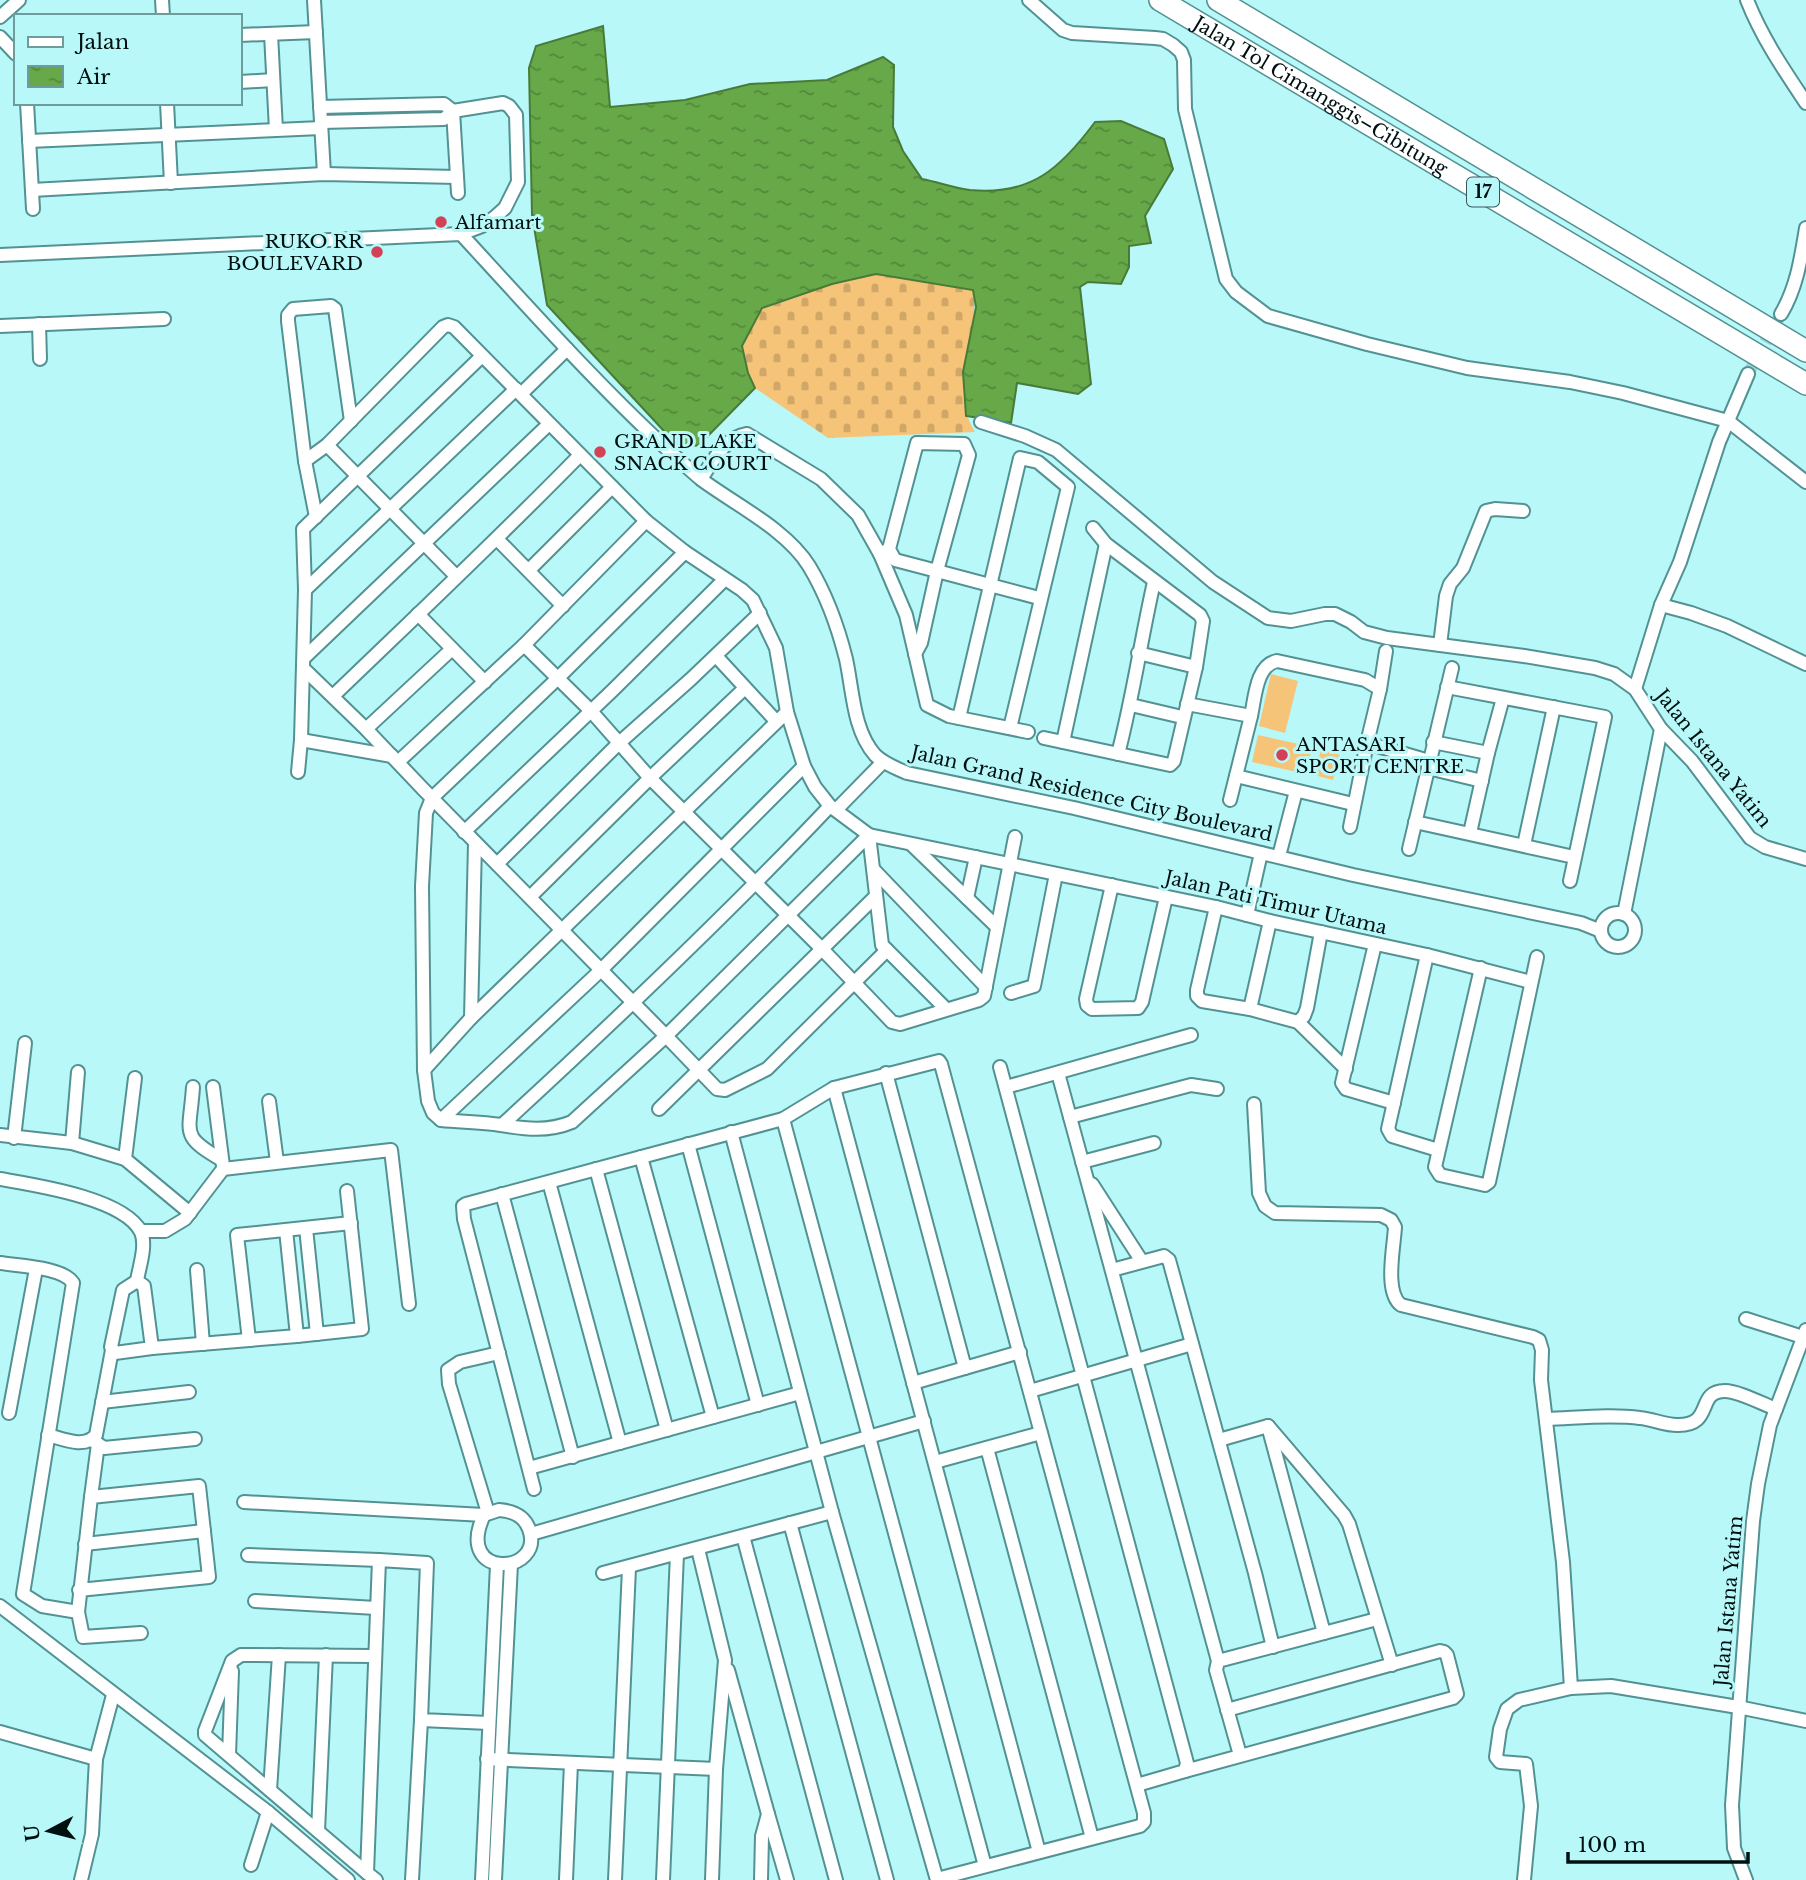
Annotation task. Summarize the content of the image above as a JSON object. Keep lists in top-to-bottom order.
{
  "streets": {
    "highway": ["Jalan Tol Cimanggis–Cibitung", "17"],
    "street": ["Jalan Istana Yatim", "Jalan Grand Residence City Boulevard", "Jalan Pati Timur Utama"]
  },
  "crossings": [
    ["Jalan Istana Yatim", "Jalan Grand Residence City Boulevard"]
  ],
  "places": [
    "Alfamart",
    "RUKO RR BOULEVARD",
    "GRAND LAKE SNACK COURT",
    "ANTASARI SPORT CENTRE"
  ],
  "legend": ["Jalan", "Air"],
  "scale_bar": "100 m",
  "north": "left"
}
